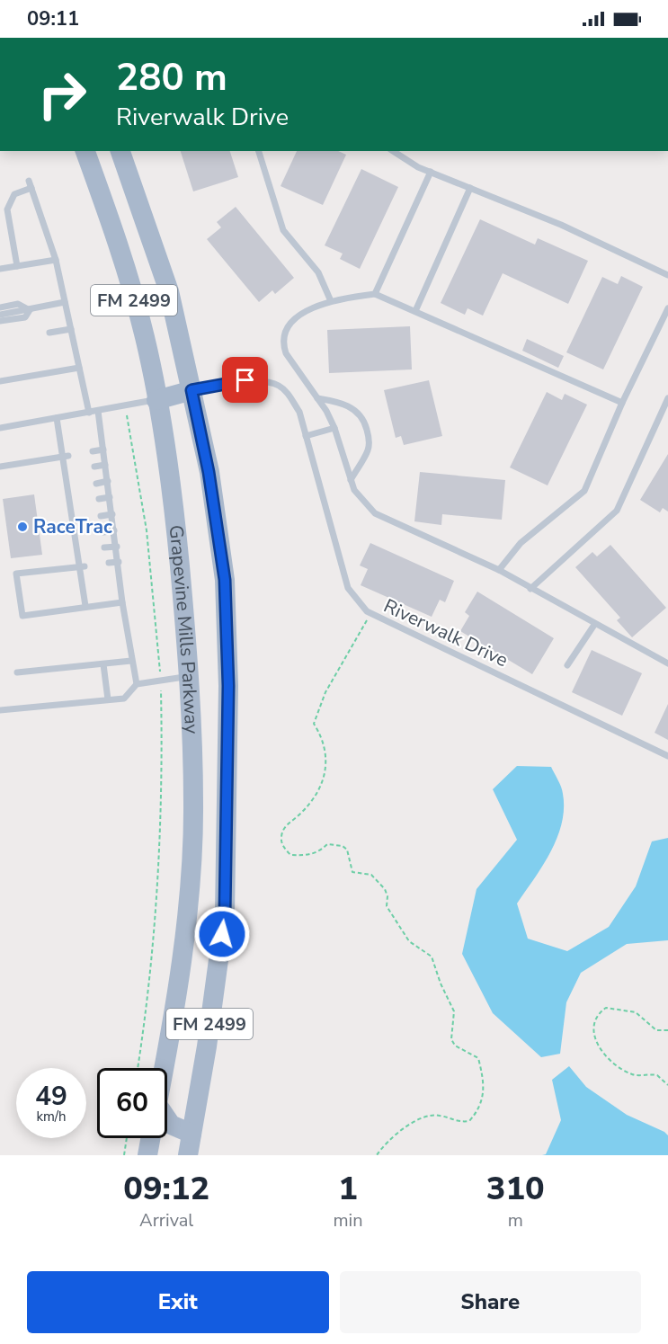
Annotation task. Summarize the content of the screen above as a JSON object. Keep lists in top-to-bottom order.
{
  "streets": {
    "main road": ["FM 2499", "Grapevine Mills Parkway"],
    "lane": ["Riverwalk Drive"]
  },
  "crossings": [
    ["Grapevine Mills Parkway", "Riverwalk Drive"]
  ],
  "places": ["RaceTrac"],
  "page": {
    "status": "09:11",
    "turn": ["280 m", "Riverwalk Drive"],
    "speed": "49 km/h",
    "limit": "60",
    "eta": [
      "09:12",
      "Arrival",
      "1",
      "min",
      "310",
      "m"
    ],
    "buttons": ["Exit", "Share"]
  }
}
